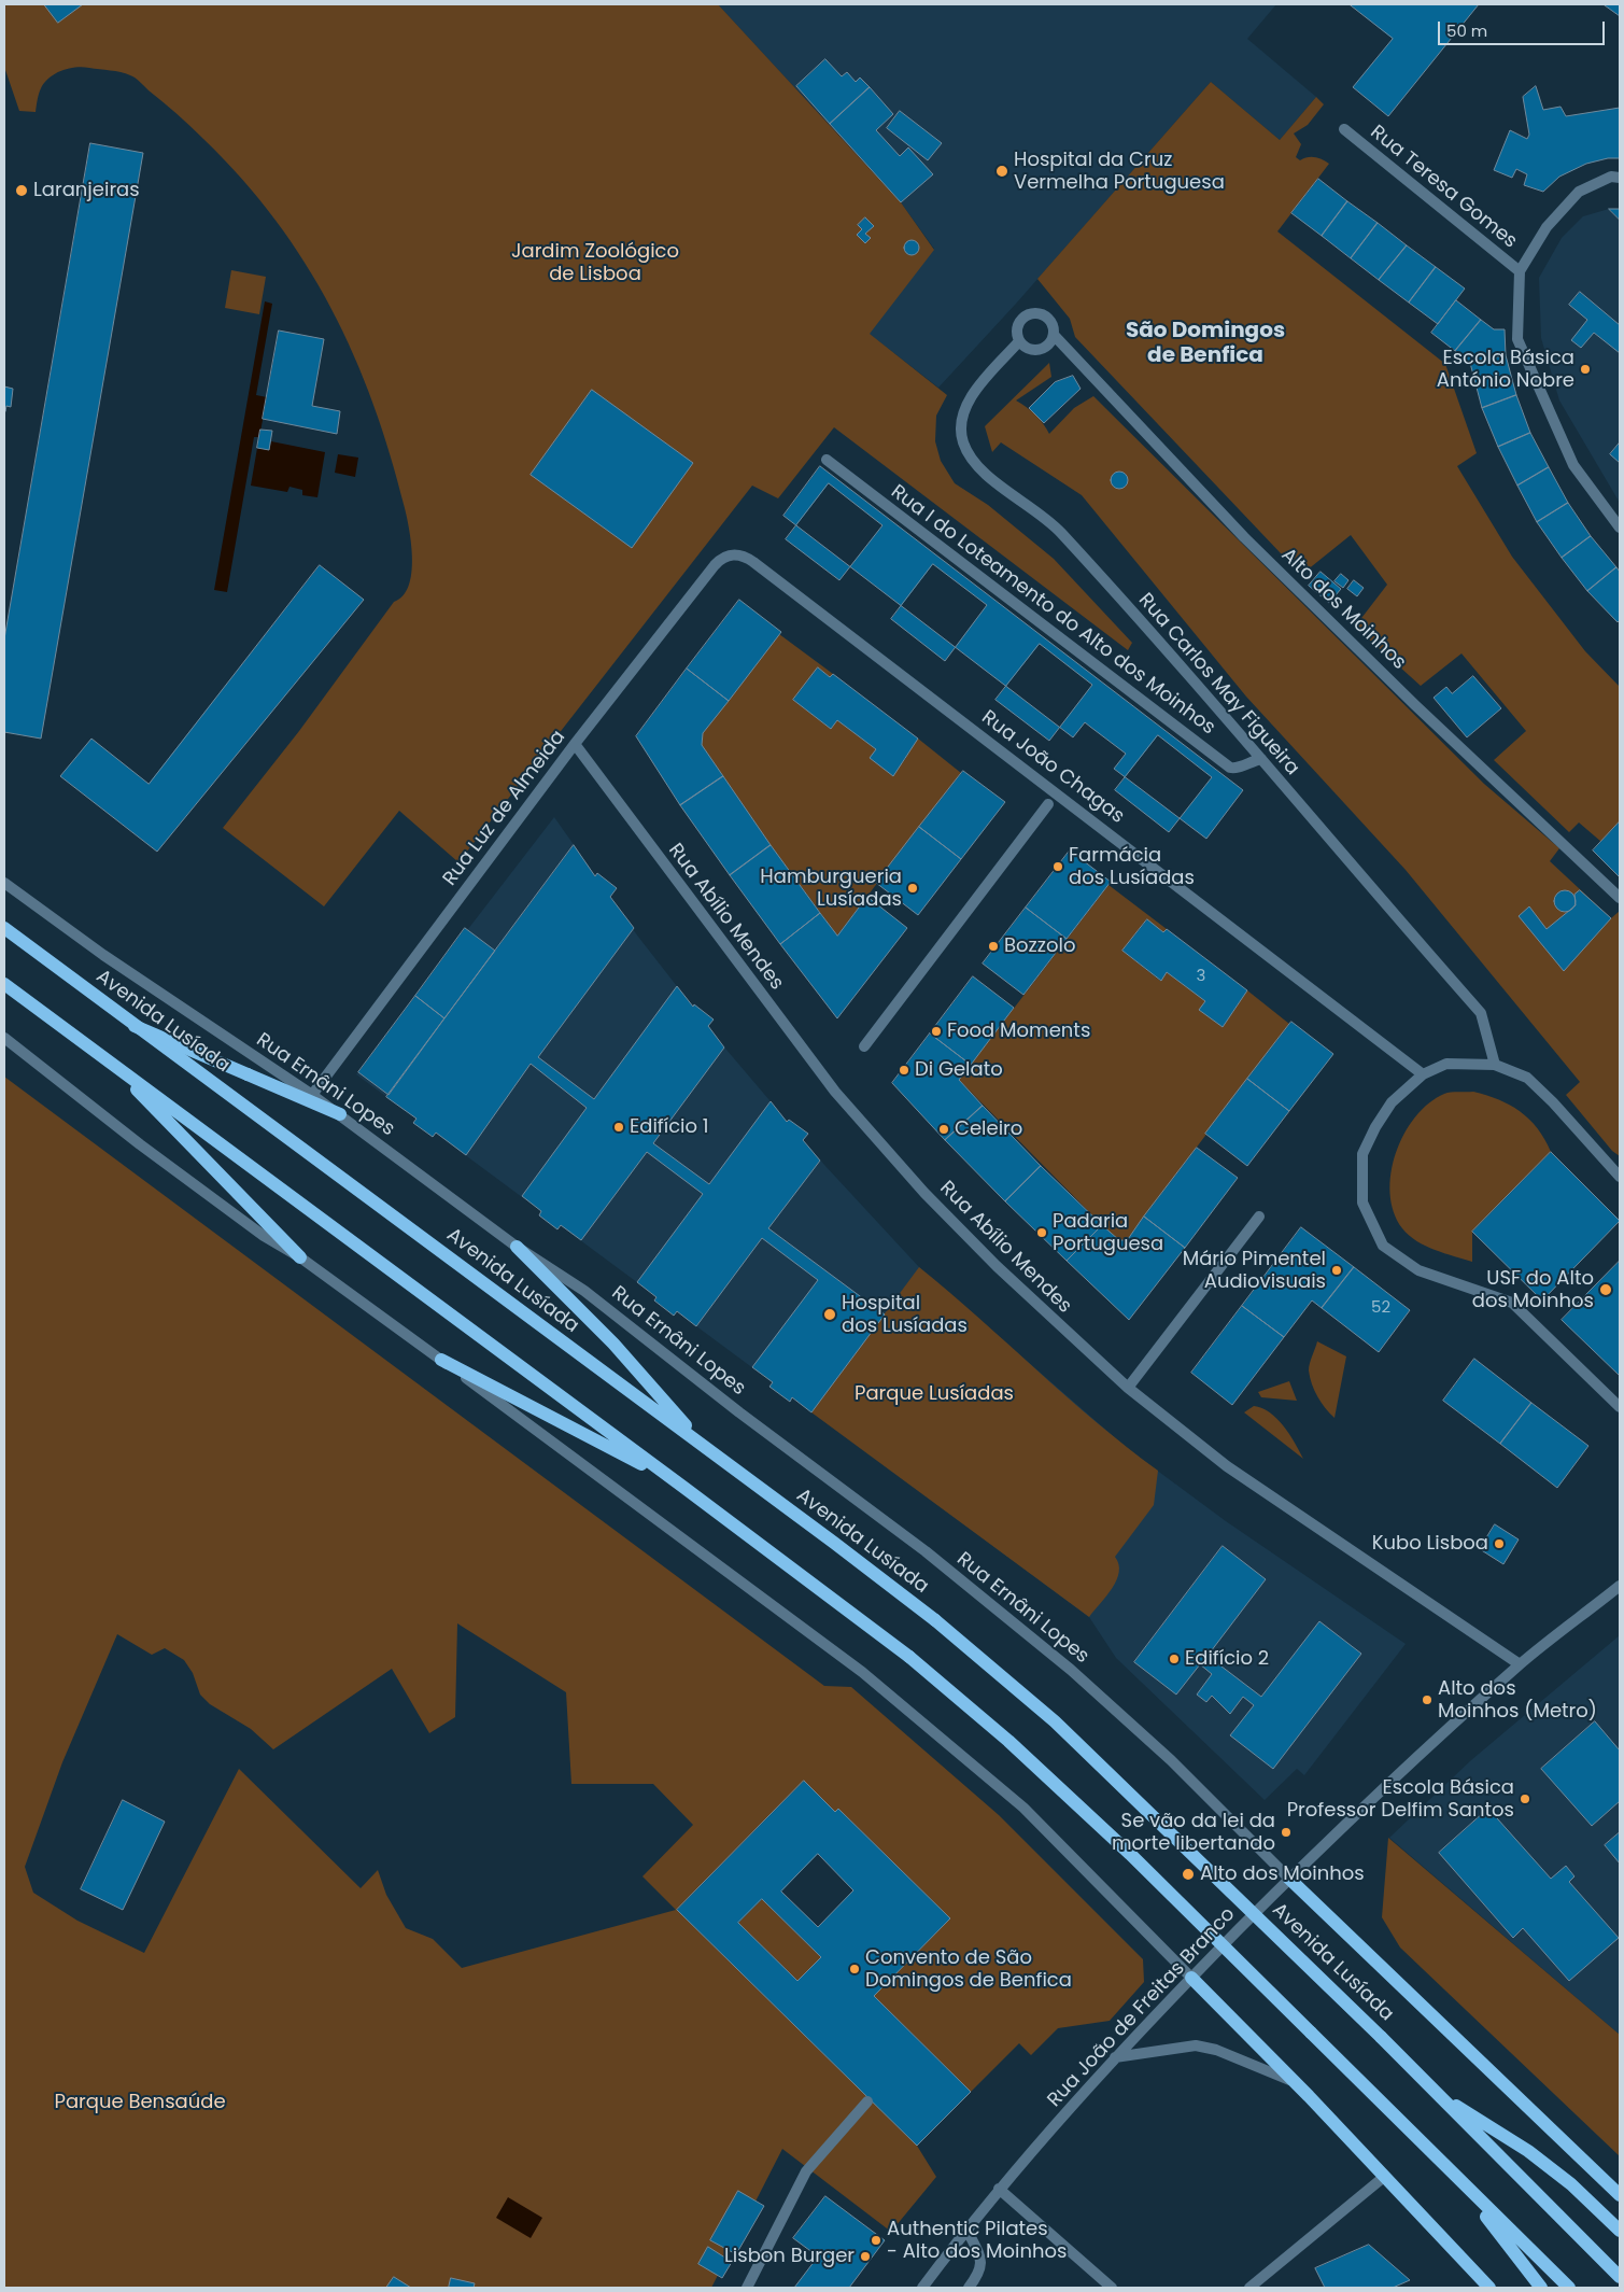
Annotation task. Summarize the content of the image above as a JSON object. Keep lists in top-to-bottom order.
{
  "streets": {
    "main road": ["Avenida Lusíada"],
    "street": [
      "Rua Teresa Gomes",
      "Alto dos Moinhos",
      "Rua I do Loteamento do Alto dos Moinhos",
      "Rua Carlos May Figueira",
      "Rua João Chagas",
      "Rua Luz de Almeida",
      "Rua Abílio Mendes",
      "Rua Ernâni Lopes",
      "Rua João de Freitas Branco"
    ]
  },
  "crossings": [
    ["Alto dos Moinhos", "Rua Carlos May Figueira"],
    ["Rua I do Loteamento do Alto dos Moinhos", "Rua Carlos May Figueira"],
    ["Rua João Chagas", "Rua Luz de Almeida"],
    ["Rua Luz de Almeida", "Rua Abílio Mendes"],
    ["Rua Luz de Almeida", "Rua Ernâni Lopes"],
    ["Rua Abílio Mendes", "Rua João de Freitas Branco"],
    ["Rua Ernâni Lopes", "Rua João de Freitas Branco"]
  ],
  "districts": ["São Domingos de Benfica"],
  "parks": ["Jardim Zoológico de Lisboa", "Parque Lusíadas", "Parque Bensaúde"],
  "places": [
    "Hospital da Cruz Vermelha Portuguesa",
    "Laranjeiras",
    "Escola Básica António Nobre",
    "Farmácia dos Lusíadas",
    "Hamburgueria Lusíadas",
    "Bozzolo",
    "Food Moments",
    "Di Gelato",
    "Edifício 1",
    "Celeiro",
    "Padaria Portuguesa",
    "Mário Pimentel Audiovisuais",
    "USF do Alto dos Moinhos",
    "Hospital dos Lusíadas",
    "Kubo Lisboa",
    "Edifício 2",
    "Alto dos Moinhos (Metro)",
    "Escola Básica Professor Delfim Santos",
    "Se vão da lei da morte libertando",
    "Alto dos Moinhos",
    "Convento de São Domingos de Benfica",
    "Authentic Pilates - Alto dos Moinhos",
    "Lisbon Burger"
  ],
  "house_numbers": ["3", "52"],
  "scale_bar": "50 m"
}
